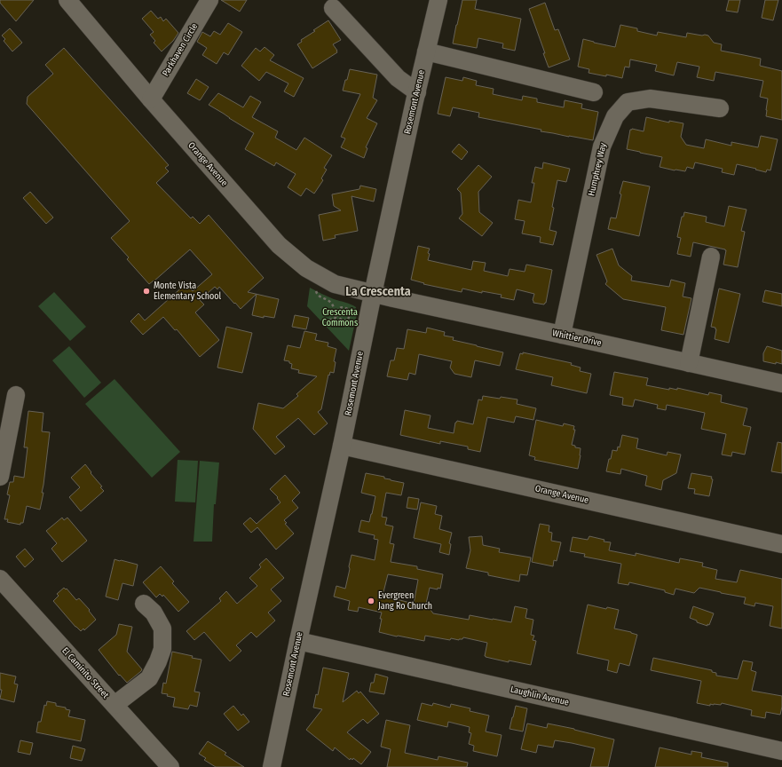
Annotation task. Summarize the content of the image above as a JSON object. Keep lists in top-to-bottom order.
{
  "streets": {
    "street": [
      "Parkhaven Circle",
      "Rosemont Avenue",
      "Orange Avenue",
      "Humphrey Way",
      "Whittier Drive",
      "El Caminito Street",
      "Laughlin Avenue"
    ]
  },
  "crossings": [
    ["Parkhaven Circle", "Orange Avenue"],
    ["Rosemont Avenue", "Orange Avenue"],
    ["Rosemont Avenue", "Whittier Drive"],
    ["Rosemont Avenue", "Laughlin Avenue"],
    ["Orange Avenue", "Whittier Drive"],
    ["Humphrey Way", "Whittier Drive"]
  ],
  "districts": ["La Crescenta"],
  "parks": ["Crescenta Commons"],
  "places": ["Monte Vista Elementary School", "Evergreen Jang Ro Church"]
}
